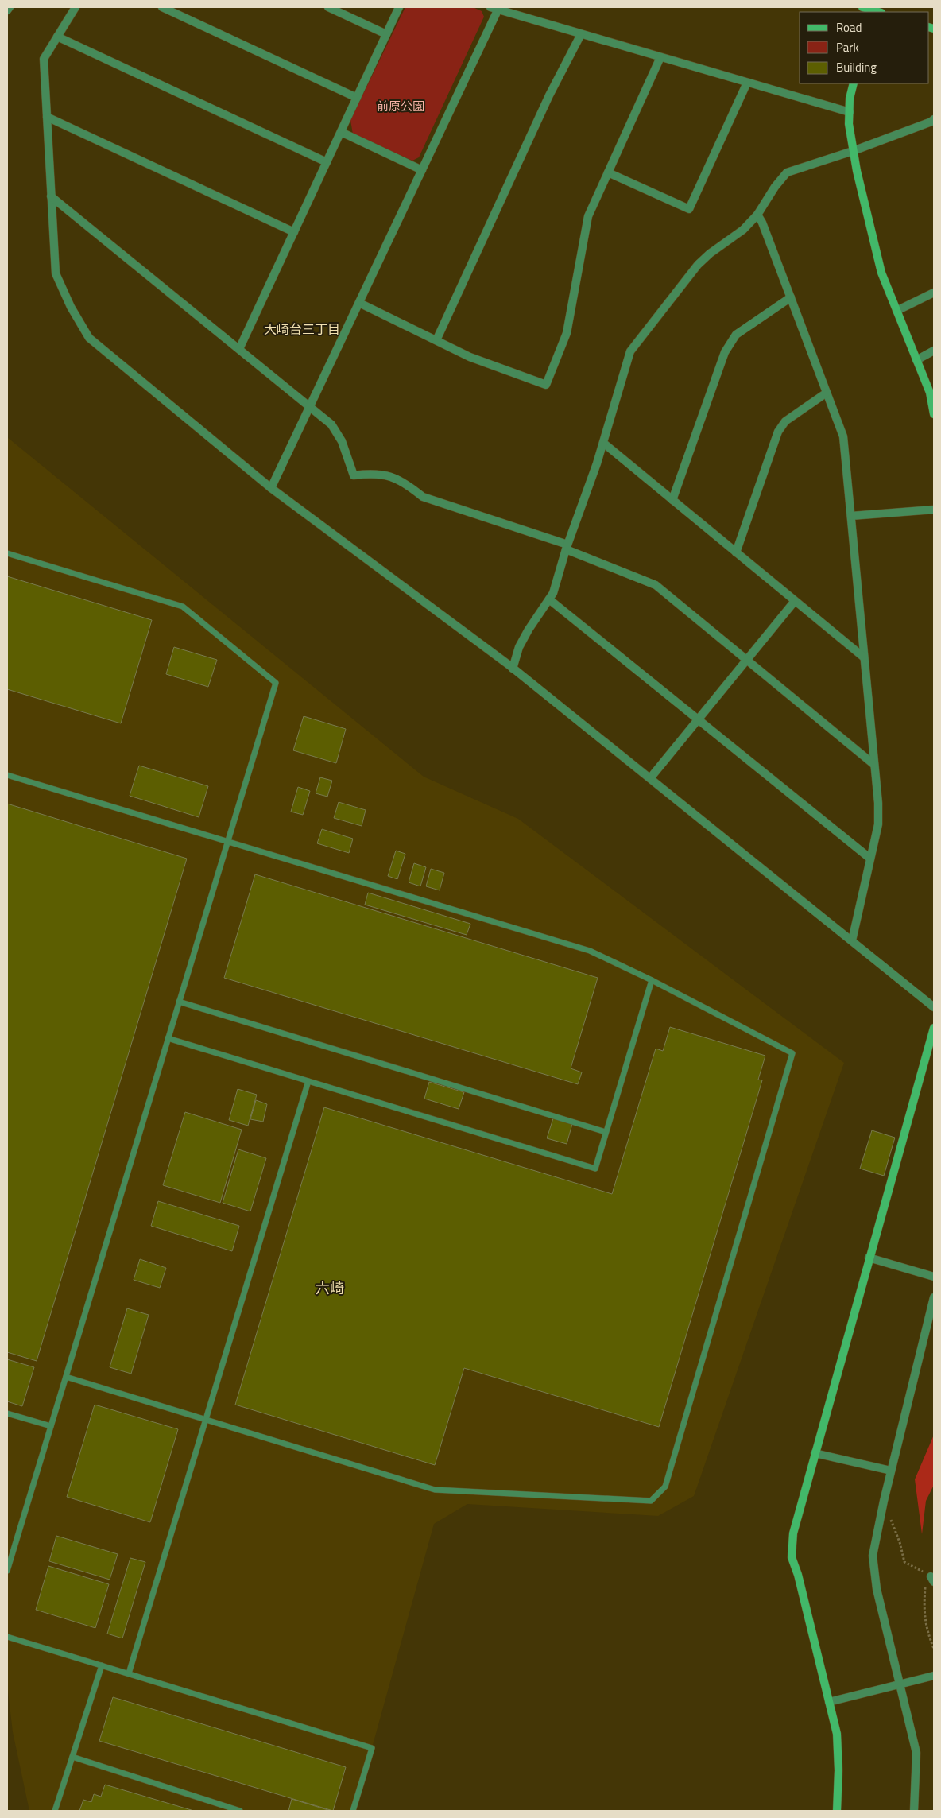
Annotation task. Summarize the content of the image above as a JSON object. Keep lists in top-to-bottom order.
{
  "districts": ["大崎台三丁目", "六崎"],
  "parks": ["前原公園"],
  "legend": ["Road", "Park", "Building"]
}
